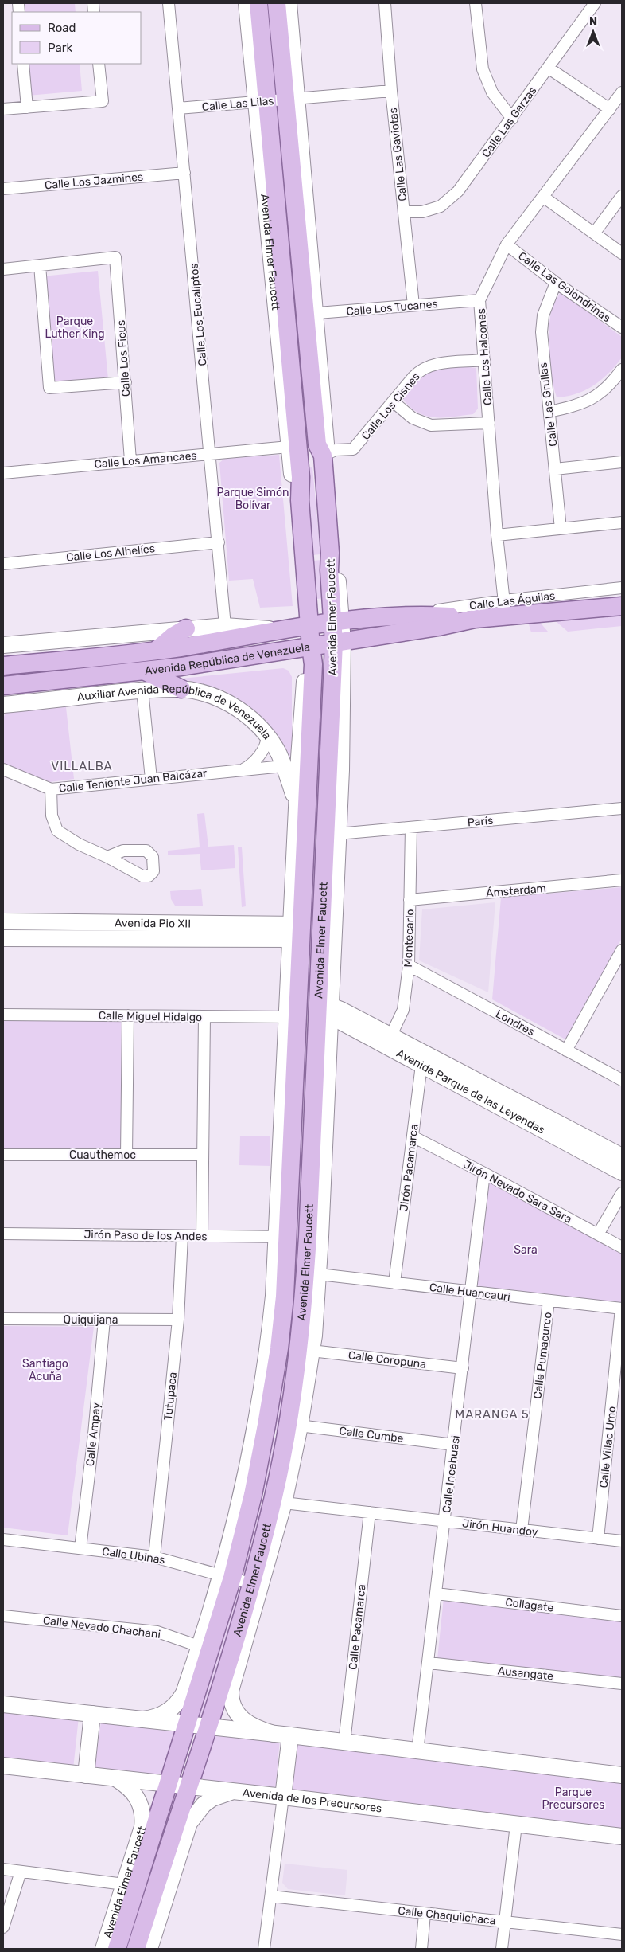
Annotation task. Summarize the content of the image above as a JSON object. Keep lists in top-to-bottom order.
{
  "streets": {
    "main road": [
      "Avenida Elmer Faucett",
      "Avenida República de Venezuela",
      "Auxiliar Avenida República de Venezuela",
      "Avenida Pio XII",
      "Avenida Parque de las Leyendas",
      "Avenida de los Precursores"
    ],
    "street": [
      "Calle Las Lilas",
      "Calle Las Garzas",
      "Calle Las Gaviotas",
      "Calle Los Jazmines",
      "Calle Las Golondrinas",
      "Calle Los Tucanes",
      "Calle Los Eucaliptos",
      "Calle Los Halcones",
      "Calle Los Ficus",
      "Calle Las Grullas",
      "Calle Los Cisnes",
      "Calle Los Amancaes",
      "Calle Los Alhelíes",
      "Calle Las Águilas",
      "Calle Teniente Juan Balcázar",
      "París",
      "Ámsterdam",
      "Montecarlo",
      "Calle Miguel Hidalgo",
      "Londres",
      "Cuauthemoc",
      "Jirón Pacamarca",
      "Jirón Nevado Sara Sara",
      "Jirón Paso de los Andes",
      "Calle Huancauri",
      "Quiquijana",
      "Calle Pumacurco",
      "Calle Coropuna",
      "Tutupaca",
      "Calle Ampay",
      "Calle Cumbe",
      "Calle Villac Umo",
      "Calle Incahuasi",
      "Jirón Huandoy",
      "Calle Ubinas",
      "Collagate",
      "Calle Nevado Chachani",
      "Calle Pacamarca",
      "Ausangate",
      "Calle Chaquilchaca"
    ]
  },
  "crossings": [
    ["Calle Las Lilas", "Calle Las Gaviotas"],
    ["Calle Las Lilas", "Avenida Elmer Faucett"],
    ["Calle Las Lilas", "Calle Los Eucaliptos"],
    ["Calle Las Garzas", "Calle Las Gaviotas"],
    ["Calle Las Gaviotas", "Calle Los Tucanes"],
    ["Calle Los Jazmines", "Calle Los Eucaliptos"],
    ["Avenida Elmer Faucett", "Calle Los Tucanes"],
    ["Avenida Elmer Faucett", "Calle Los Cisnes"],
    ["Avenida Elmer Faucett", "Calle Los Amancaes"],
    ["Avenida Elmer Faucett", "Avenida República de Venezuela"],
    ["Avenida Elmer Faucett", "Auxiliar Avenida República de Venezuela"],
    ["Avenida Elmer Faucett", "París"],
    ["Avenida Elmer Faucett", "Avenida Pio XII"],
    ["Avenida Elmer Faucett", "Calle Miguel Hidalgo"],
    ["Avenida Elmer Faucett", "Avenida Parque de las Leyendas"],
    ["Avenida Elmer Faucett", "Jirón Paso de los Andes"],
    ["Avenida Elmer Faucett", "Calle Huancauri"],
    ["Avenida Elmer Faucett", "Calle Coropuna"],
    ["Avenida Elmer Faucett", "Calle Cumbe"],
    ["Avenida Elmer Faucett", "Jirón Huandoy"],
    ["Avenida Elmer Faucett", "Calle Ubinas"],
    ["Avenida Elmer Faucett", "Calle Nevado Chachani"],
    ["Avenida Elmer Faucett", "Avenida de los Precursores"],
    ["Calle Las Golondrinas", "Calle Los Halcones"],
    ["Calle Las Golondrinas", "Calle Las Grullas"],
    ["Calle Los Tucanes", "Calle Los Halcones"],
    ["Calle Los Eucaliptos", "Calle Los Amancaes"],
    ["Calle Los Eucaliptos", "Calle Los Alhelíes"],
    ["Calle Los Halcones", "Calle Los Cisnes"],
    ["Calle Los Halcones", "Calle Las Águilas"],
    ["Calle Los Halcones", "Avenida República de Venezuela"],
    ["Calle Los Ficus", "Calle Los Amancaes"],
    ["Calle Las Águilas", "Avenida República de Venezuela"],
    ["Auxiliar Avenida República de Venezuela", "Calle Teniente Juan Balcázar"],
    ["París", "Montecarlo"],
    ["Ámsterdam", "Montecarlo"],
    ["Montecarlo", "Londres"],
    ["Montecarlo", "Avenida Parque de las Leyendas"],
    ["Avenida Parque de las Leyendas", "Jirón Pacamarca"],
    ["Jirón Pacamarca", "Jirón Nevado Sara Sara"],
    ["Jirón Pacamarca", "Calle Huancauri"],
    ["Jirón Nevado Sara Sara", "Calle Incahuasi"],
    ["Jirón Paso de los Andes", "Tutupaca"],
    ["Calle Huancauri", "Calle Pumacurco"],
    ["Calle Huancauri", "Calle Villac Umo"],
    ["Calle Huancauri", "Calle Incahuasi"],
    ["Quiquijana", "Tutupaca"],
    ["Quiquijana", "Calle Ampay"],
    ["Calle Pumacurco", "Jirón Huandoy"],
    ["Calle Coropuna", "Calle Incahuasi"],
    ["Tutupaca", "Calle Ubinas"],
    ["Calle Ampay", "Calle Ubinas"],
    ["Calle Cumbe", "Calle Incahuasi"],
    ["Calle Villac Umo", "Jirón Huandoy"],
    ["Calle Incahuasi", "Jirón Huandoy"],
    ["Calle Incahuasi", "Collagate"],
    ["Calle Incahuasi", "Ausangate"],
    ["Jirón Huandoy", "Calle Pacamarca"]
  ],
  "districts": ["VILLALBA", "MARANGA 5"],
  "parks": [
    "Parque Luther King",
    "Parque Simón Bolívar",
    "Sara",
    "Santiago Acuña",
    "Parque Precursores"
  ],
  "legend": ["Road", "Park"],
  "north": "top"
}
